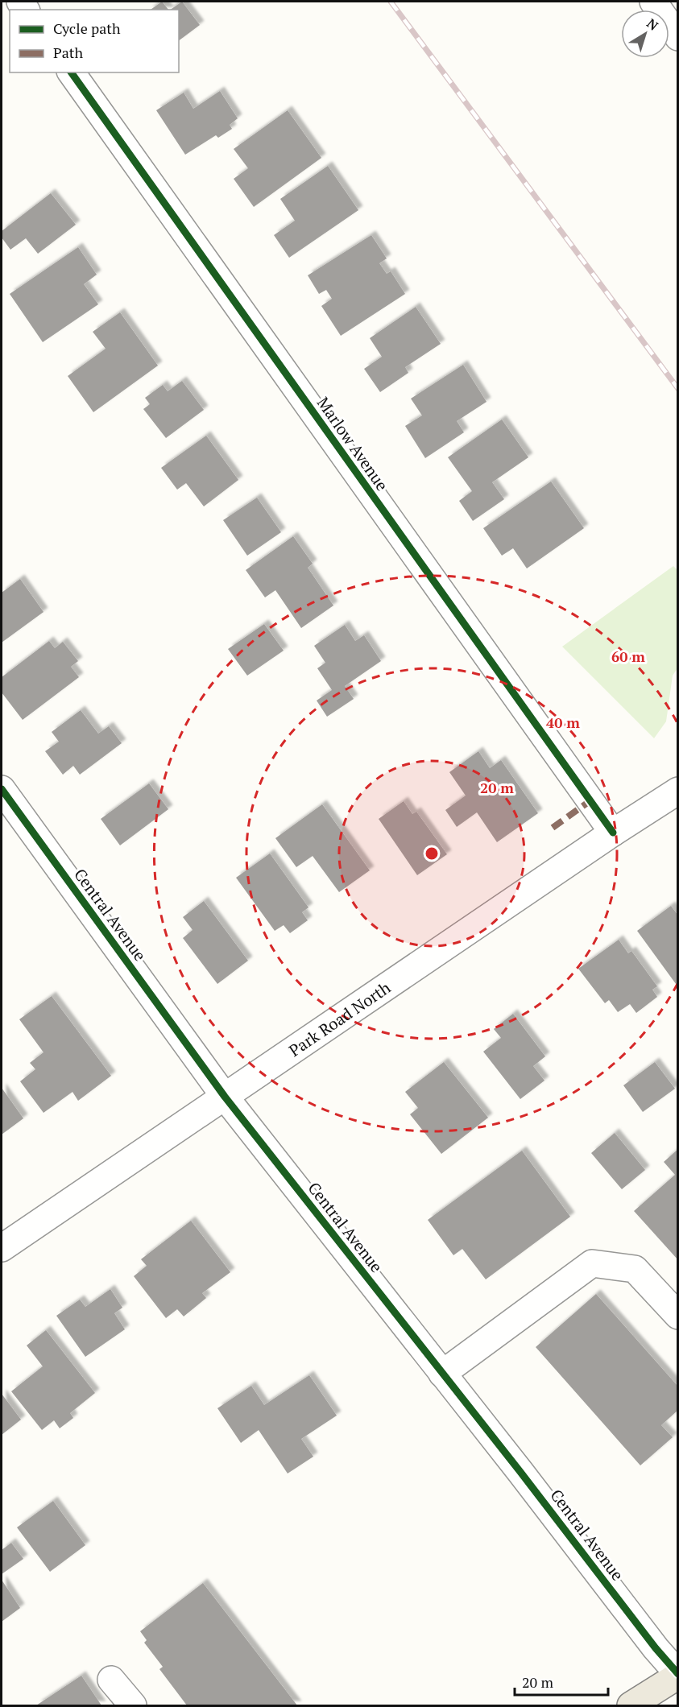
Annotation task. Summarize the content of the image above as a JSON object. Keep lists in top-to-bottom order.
{
  "streets": {
    "street": ["Marlow Avenue", "Central Avenue", "Park Road North"]
  },
  "crossings": [
    ["Marlow Avenue", "Park Road North"],
    ["Central Avenue", "Park Road North"]
  ],
  "legend": ["Cycle path", "Path"],
  "scale_bar": "20 m",
  "north": "top right",
  "rings": ["60 m", "40 m", "20 m"]
}
